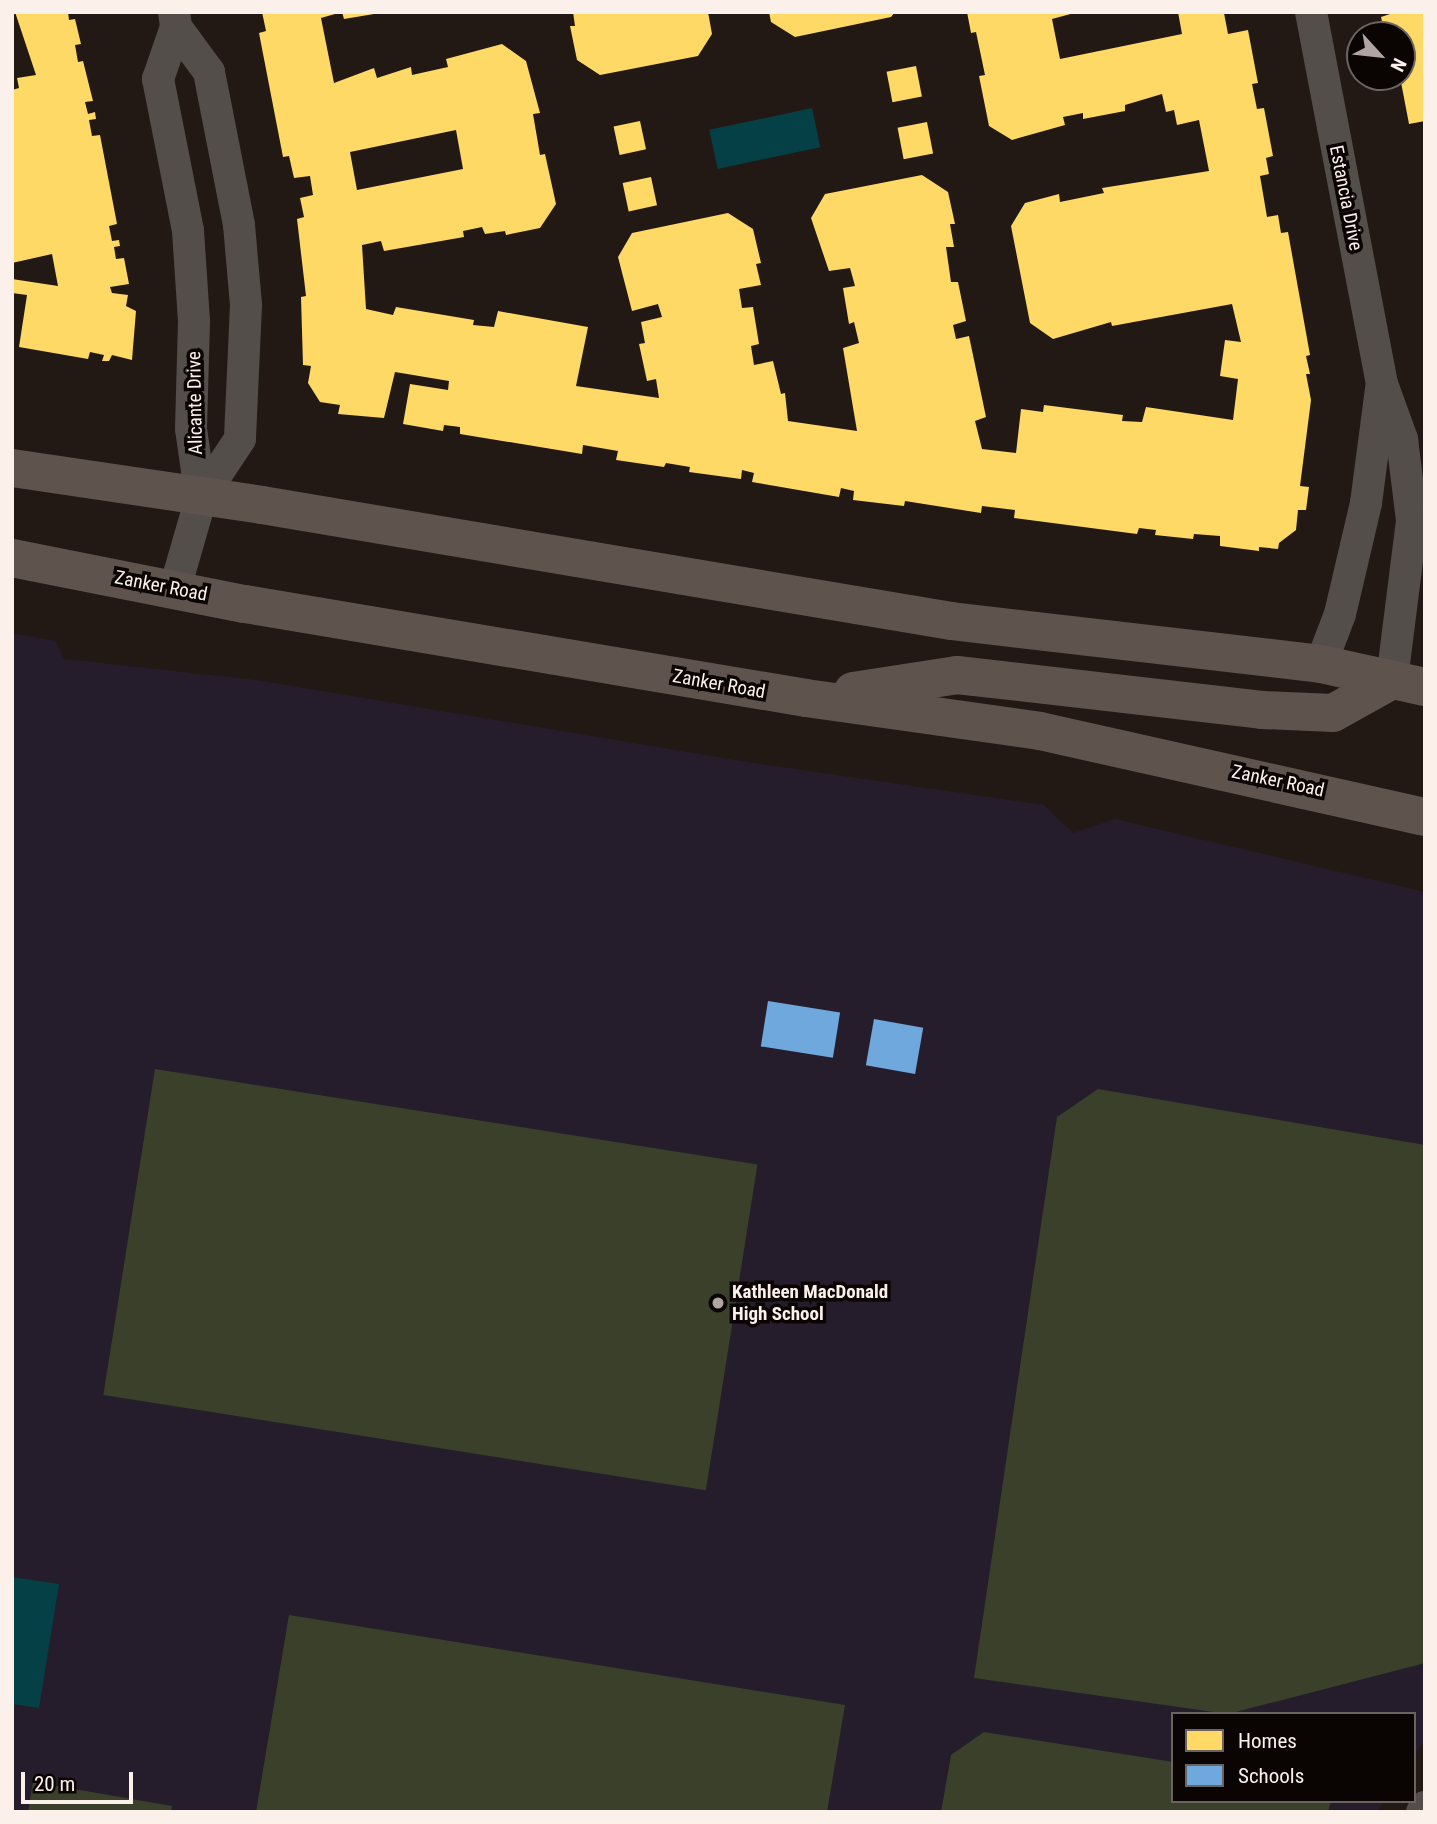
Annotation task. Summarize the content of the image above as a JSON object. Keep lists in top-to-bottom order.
{
  "streets": {
    "main road": ["Zanker Road"],
    "street": ["Estancia Drive", "Alicante Drive"]
  },
  "places": ["Kathleen MacDonald High School"],
  "legend": ["Homes", "Schools"],
  "scale_bar": "20 m",
  "north": "bottom right"
}
